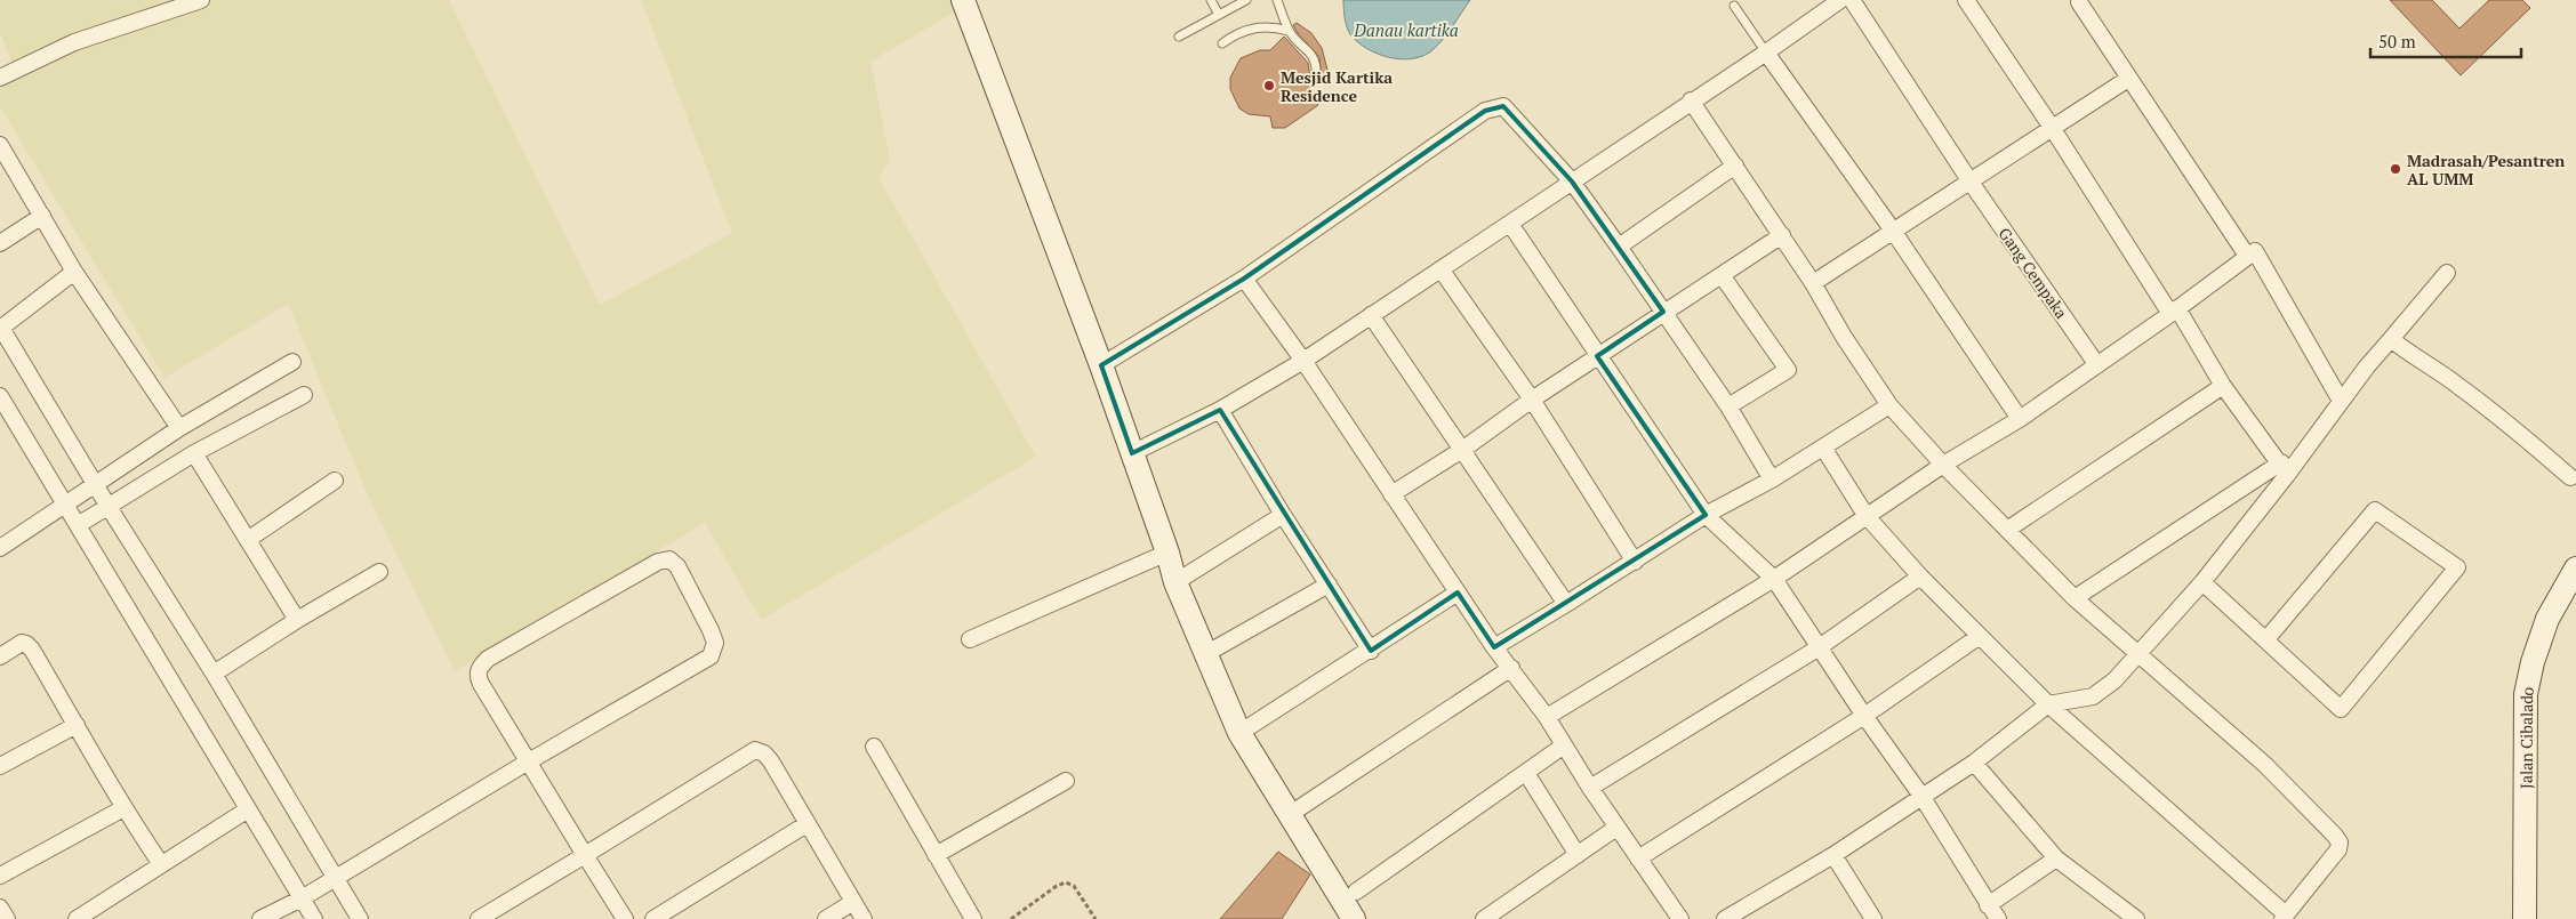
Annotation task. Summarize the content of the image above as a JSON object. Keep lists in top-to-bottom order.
{
  "streets": {
    "street": ["Gang Cempaka", "Jalan Cibalado"]
  },
  "water": ["Danau kartika"],
  "places": ["Mesjid Kartika Residence", "Madrasah/Pesantren AL UMM"],
  "scale_bar": "50 m"
}
